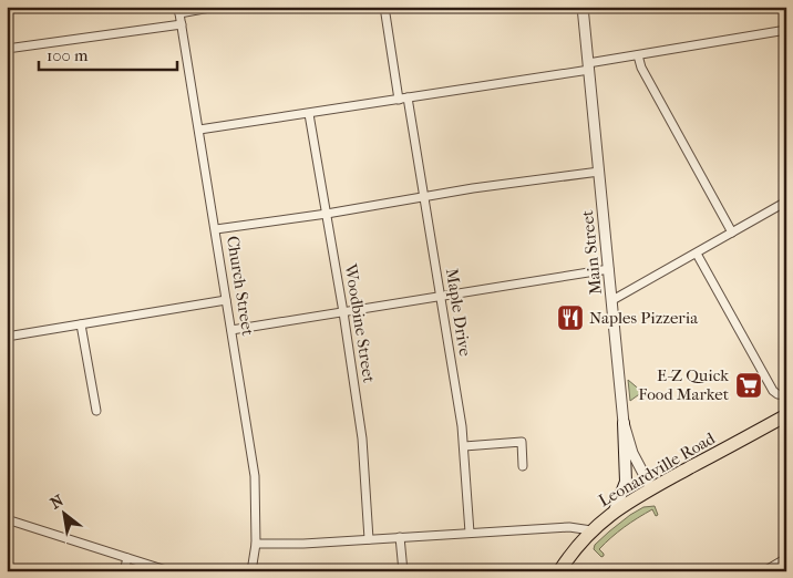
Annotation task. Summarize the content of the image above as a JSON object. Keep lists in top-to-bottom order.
{
  "streets": {
    "main road": ["Leonardville Road"],
    "street": [
      "Main Street",
      "Church Street",
      "Maple Drive",
      "Woodbine Street"
    ]
  },
  "crossings": [
    ["Main Street", "Leonardville Road"]
  ],
  "places": {
    "restaurant": ["Naples Pizzeria"],
    "supermarket": ["E-Z Quick Food Market"]
  },
  "scale_bar": "100 m",
  "north": "top left"
}
